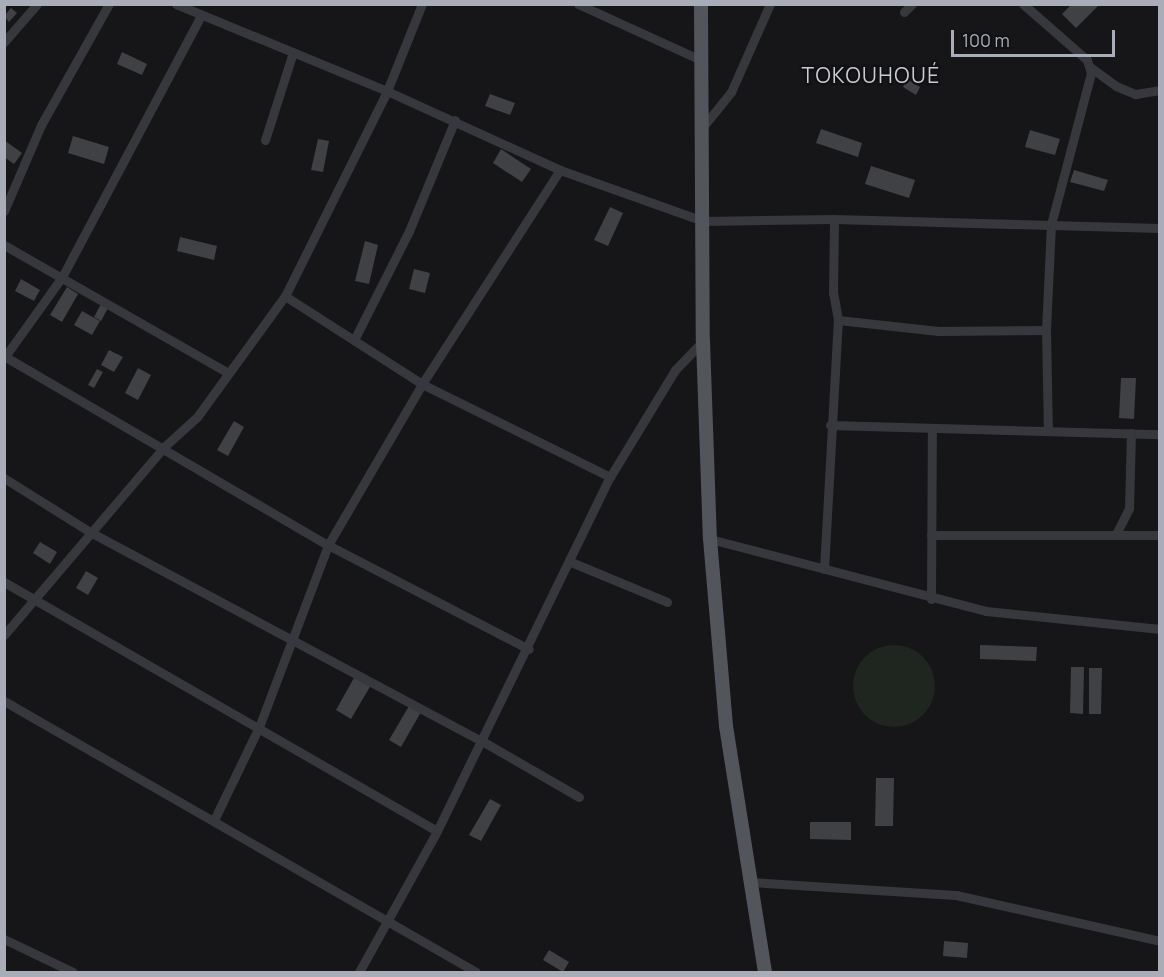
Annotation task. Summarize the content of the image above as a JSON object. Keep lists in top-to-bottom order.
{
  "districts": ["TOKOUHOUÉ"],
  "scale_bar": "100 m"
}
